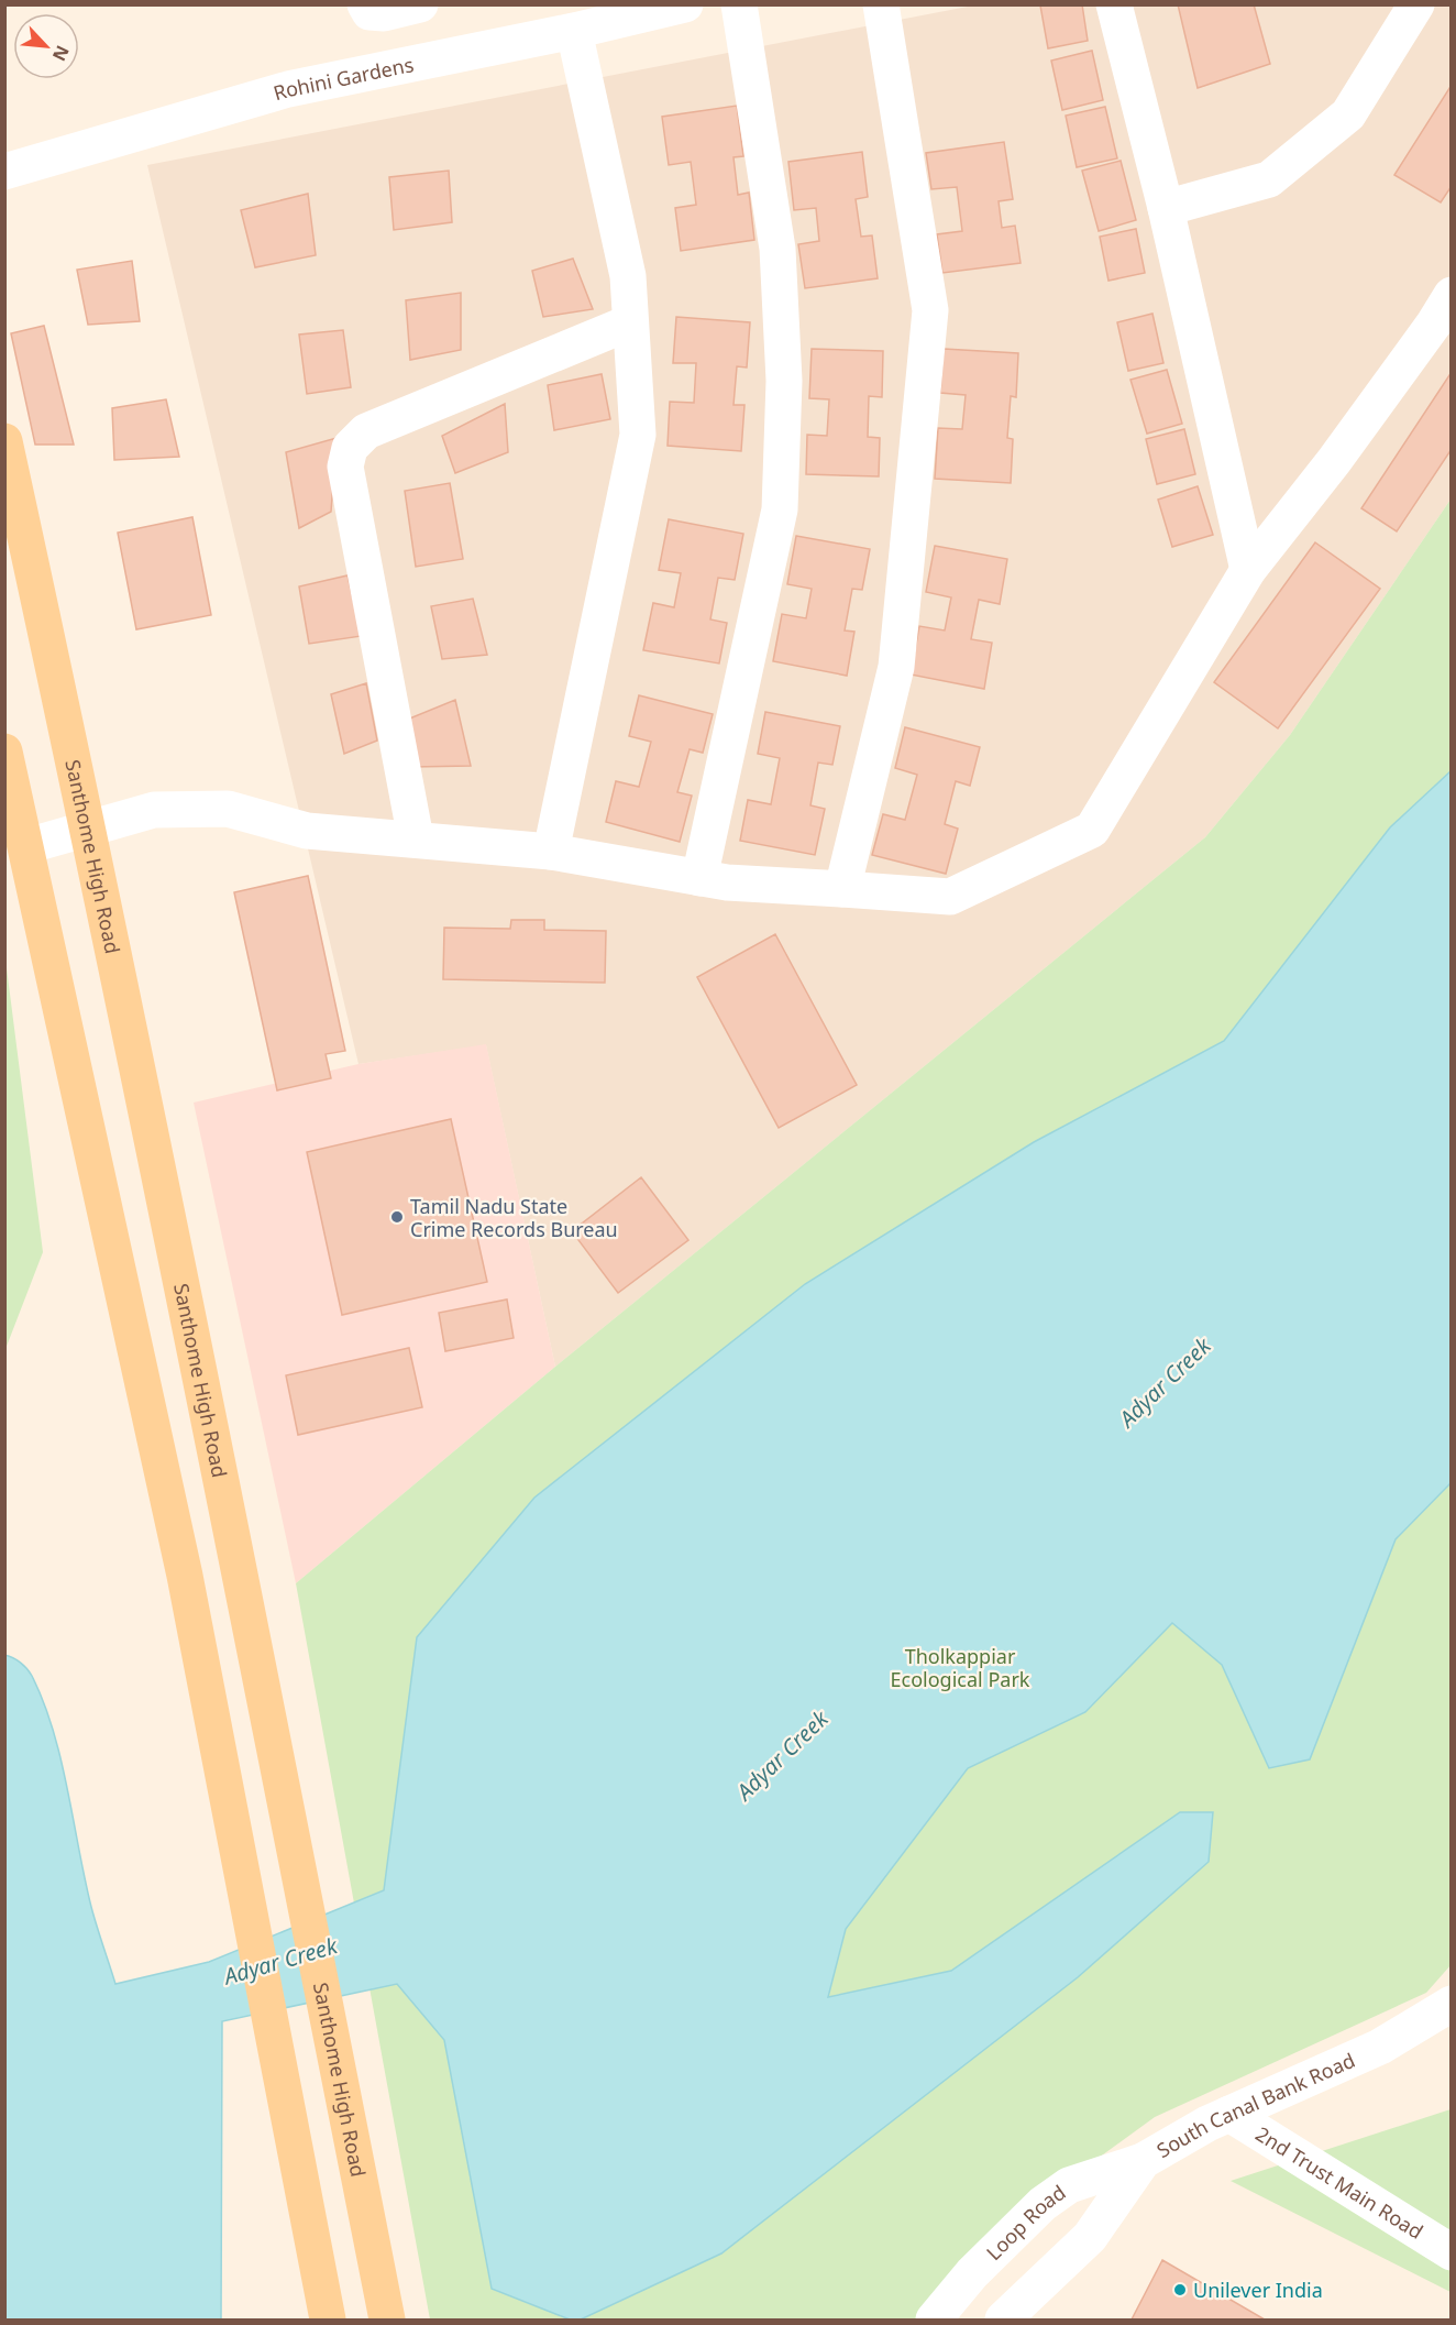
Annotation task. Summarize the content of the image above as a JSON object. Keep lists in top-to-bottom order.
{
  "streets": {
    "main road": ["Santhome High Road"],
    "street": [
      "Rohini Gardens",
      "South Canal Bank Road",
      "2nd Trust Main Road",
      "Loop Road"
    ]
  },
  "crossings": [
    ["South Canal Bank Road", "2nd Trust Main Road"],
    ["South Canal Bank Road", "Loop Road"]
  ],
  "water": ["Adyar Creek"],
  "parks": ["Tholkappiar Ecological Park"],
  "places": ["Tamil Nadu State Crime Records Bureau", "Unilever India"],
  "north": "bottom right"
}
